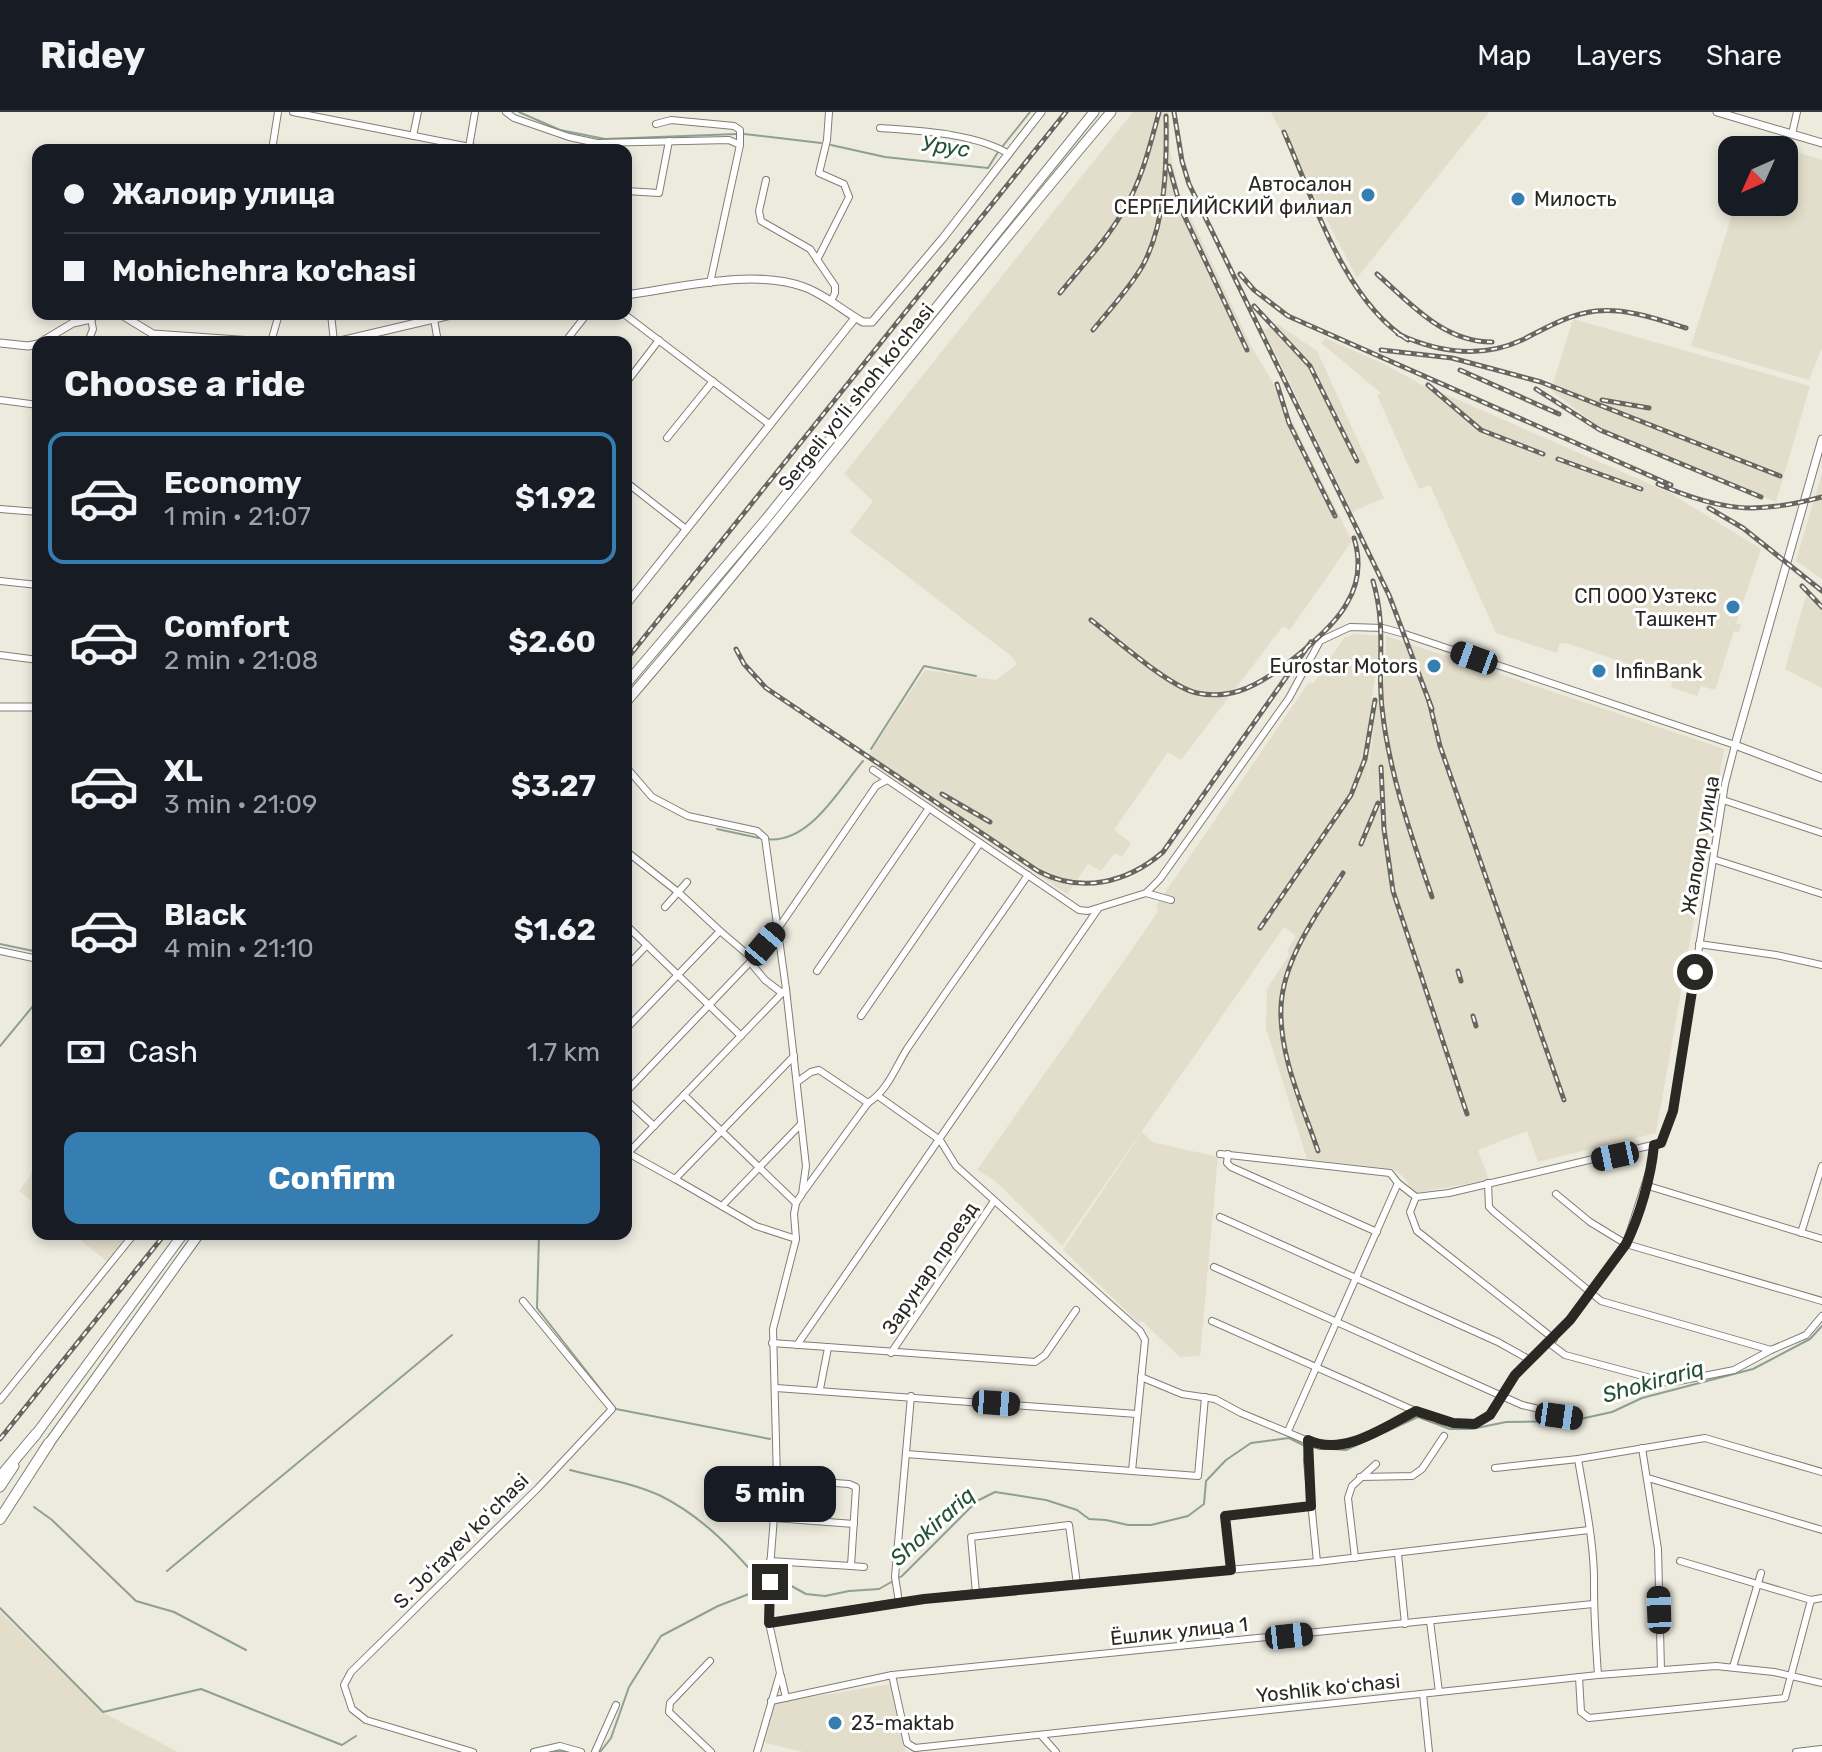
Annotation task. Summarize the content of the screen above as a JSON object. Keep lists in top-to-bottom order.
{
  "streets": {
    "main road": ["Sergeli yo‘li shoh ko‘chasi"],
    "street": [
      "Жалоир улица",
      "Зарунар проезд",
      "S. Joʻrayev koʻchasi",
      "Ёшлик улица 1",
      "Yoshlik koʻchasi"
    ]
  },
  "crossings": [
    ["Ёшлик улица 1", "Yoshlik koʻchasi"]
  ],
  "water": ["Урус", "Shokirariq"],
  "places": [
    "Автосалон СЕРГЕЛИЙСКИЙ филиал",
    "Милость",
    "СП ООО Узтекс Ташкент",
    "Eurostar Motors",
    "InfinBank",
    "23-maktab"
  ],
  "north": "bottom left",
  "page": {
    "header": "Ridey",
    "nav": ["Map", "Layers", "Share"],
    "banner": ["Жалоир улица", "Mohichehra ko'chasi"],
    "heading": "Choose a ride",
    "list": [
      {
        "name": "Economy",
        "note": "1 min · 21:07",
        "value": "$1.92"
      },
      {
        "name": "Comfort",
        "note": "2 min · 21:08",
        "value": "$2.60"
      },
      {
        "name": "XL",
        "note": "3 min · 21:09",
        "value": "$3.27"
      },
      {
        "name": "Black",
        "note": "4 min · 21:10",
        "value": "$1.62"
      }
    ],
    "pay": ["Cash", "1.7 km"],
    "buttons": "Confirm",
    "bubble": "5 min"
  }
}
